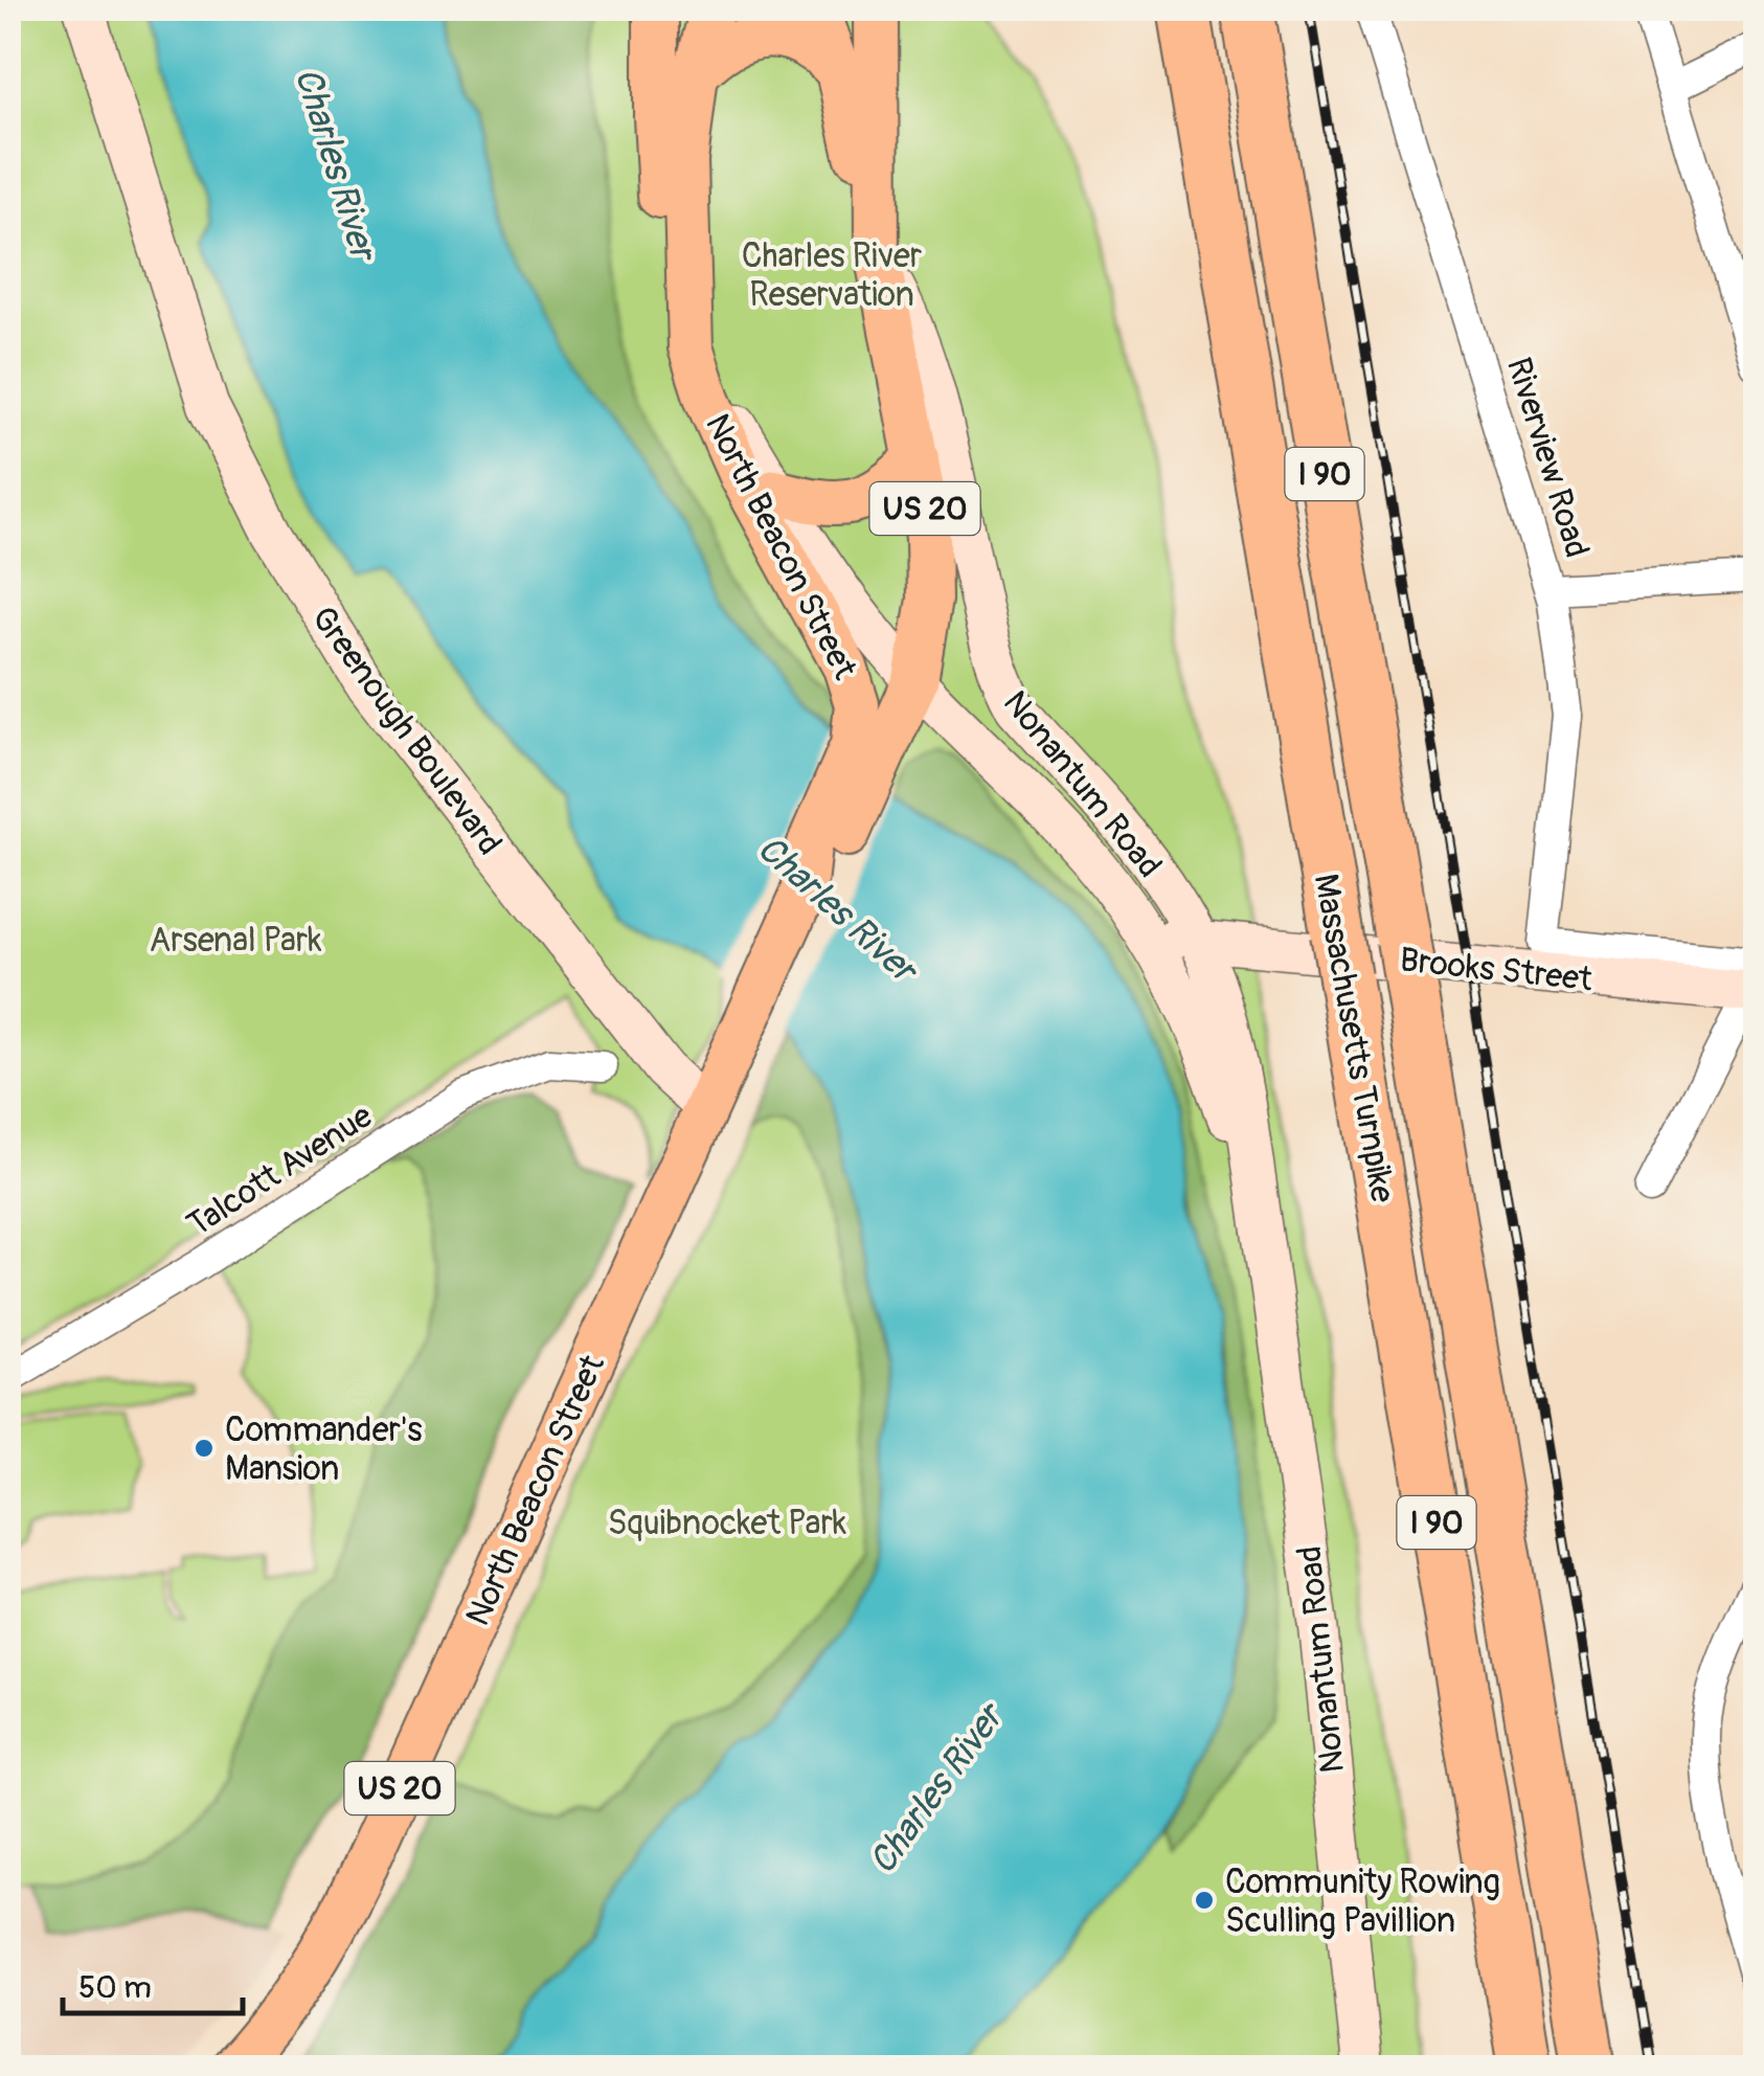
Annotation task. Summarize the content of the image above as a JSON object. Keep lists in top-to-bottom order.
{
  "streets": {
    "highway": ["I 90", "Massachusetts Turnpike"],
    "main road": [
      "US 20",
      "North Beacon Street",
      "Greenough Boulevard",
      "Nonantum Road",
      "Brooks Street"
    ],
    "street": ["Riverview Road", "Talcott Avenue"]
  },
  "crossings": [
    ["Riverview Road", "Brooks Street"],
    ["North Beacon Street", "Greenough Boulevard"],
    ["North Beacon Street", "Nonantum Road"],
    ["Nonantum Road", "Brooks Street"]
  ],
  "water": ["Charles River"],
  "parks": ["Charles River Reservation", "Arsenal Park", "Squibnocket Park"],
  "places": ["Commander's Mansion", "Community Rowing Sculling Pavillion"],
  "scale_bar": "50 m"
}
